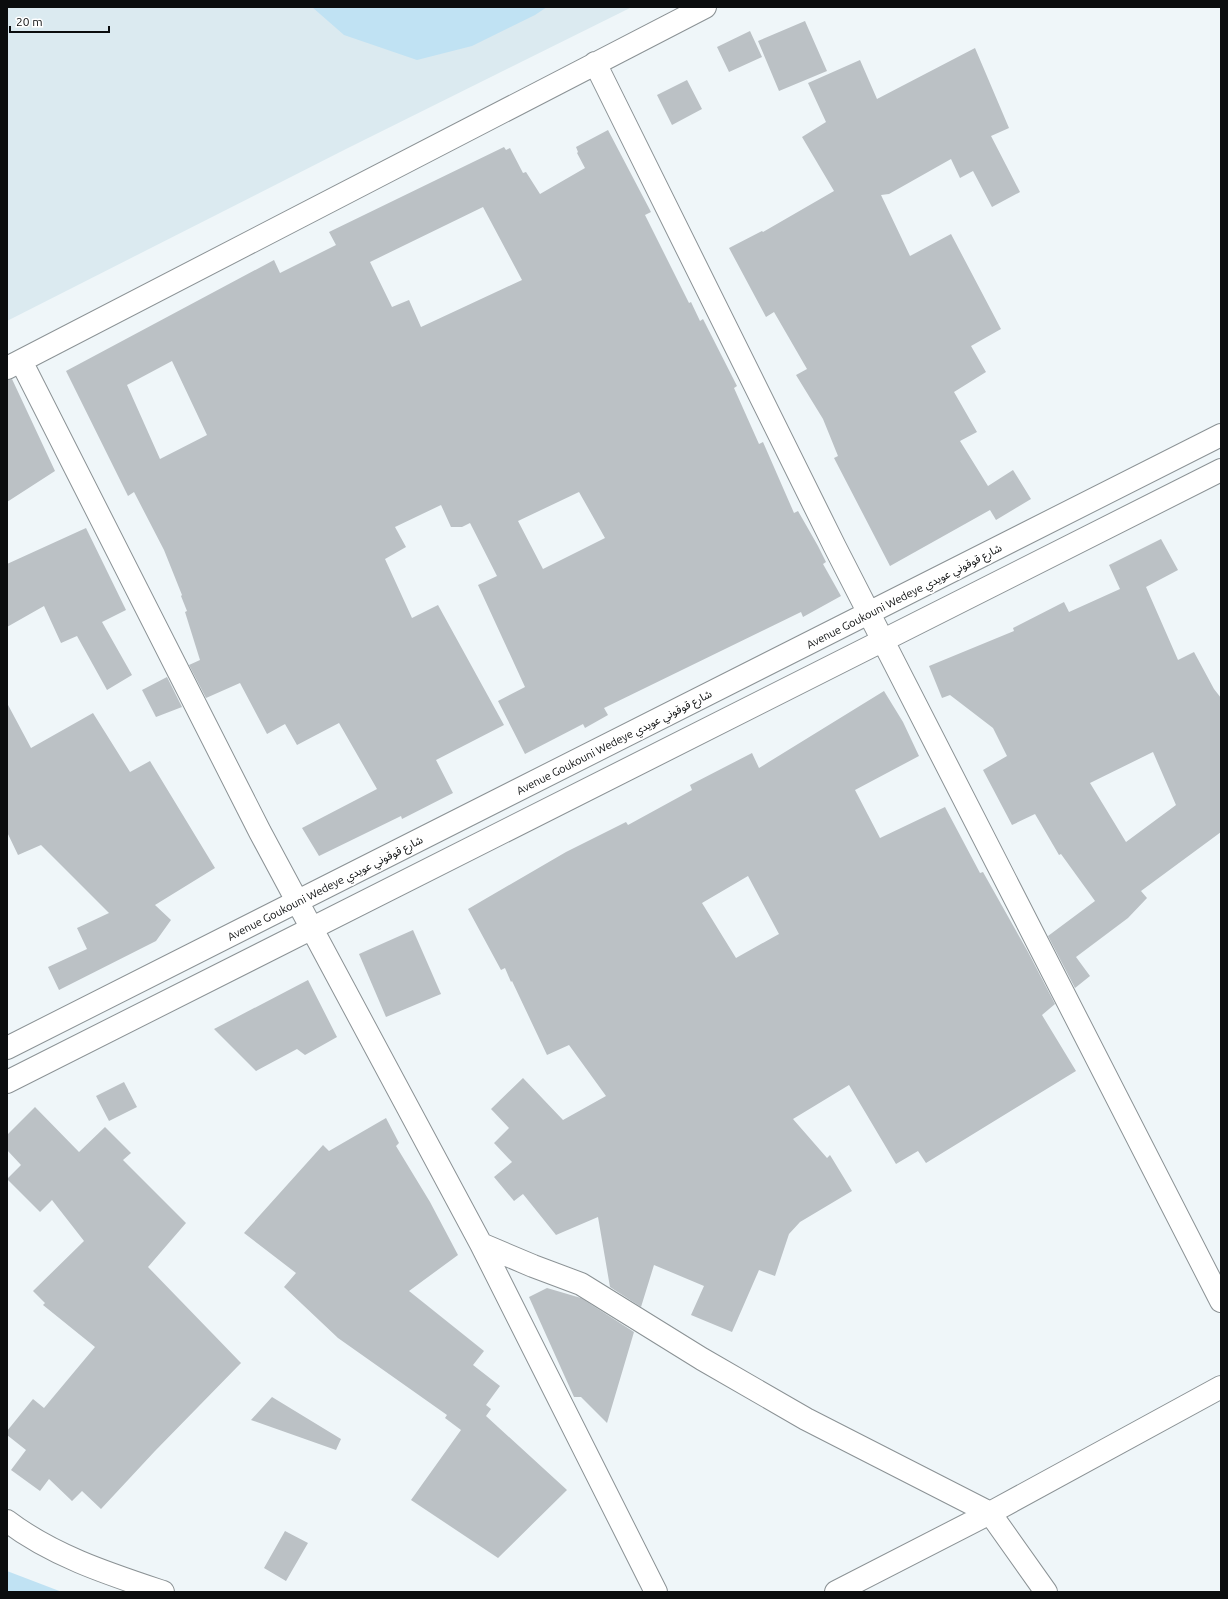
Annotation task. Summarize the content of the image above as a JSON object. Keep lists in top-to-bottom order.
{
  "streets": {
    "street": ["Avenue Goukouni Wedeye شارع قوقوني عويدي"]
  },
  "scale_bar": "20 m"
}
